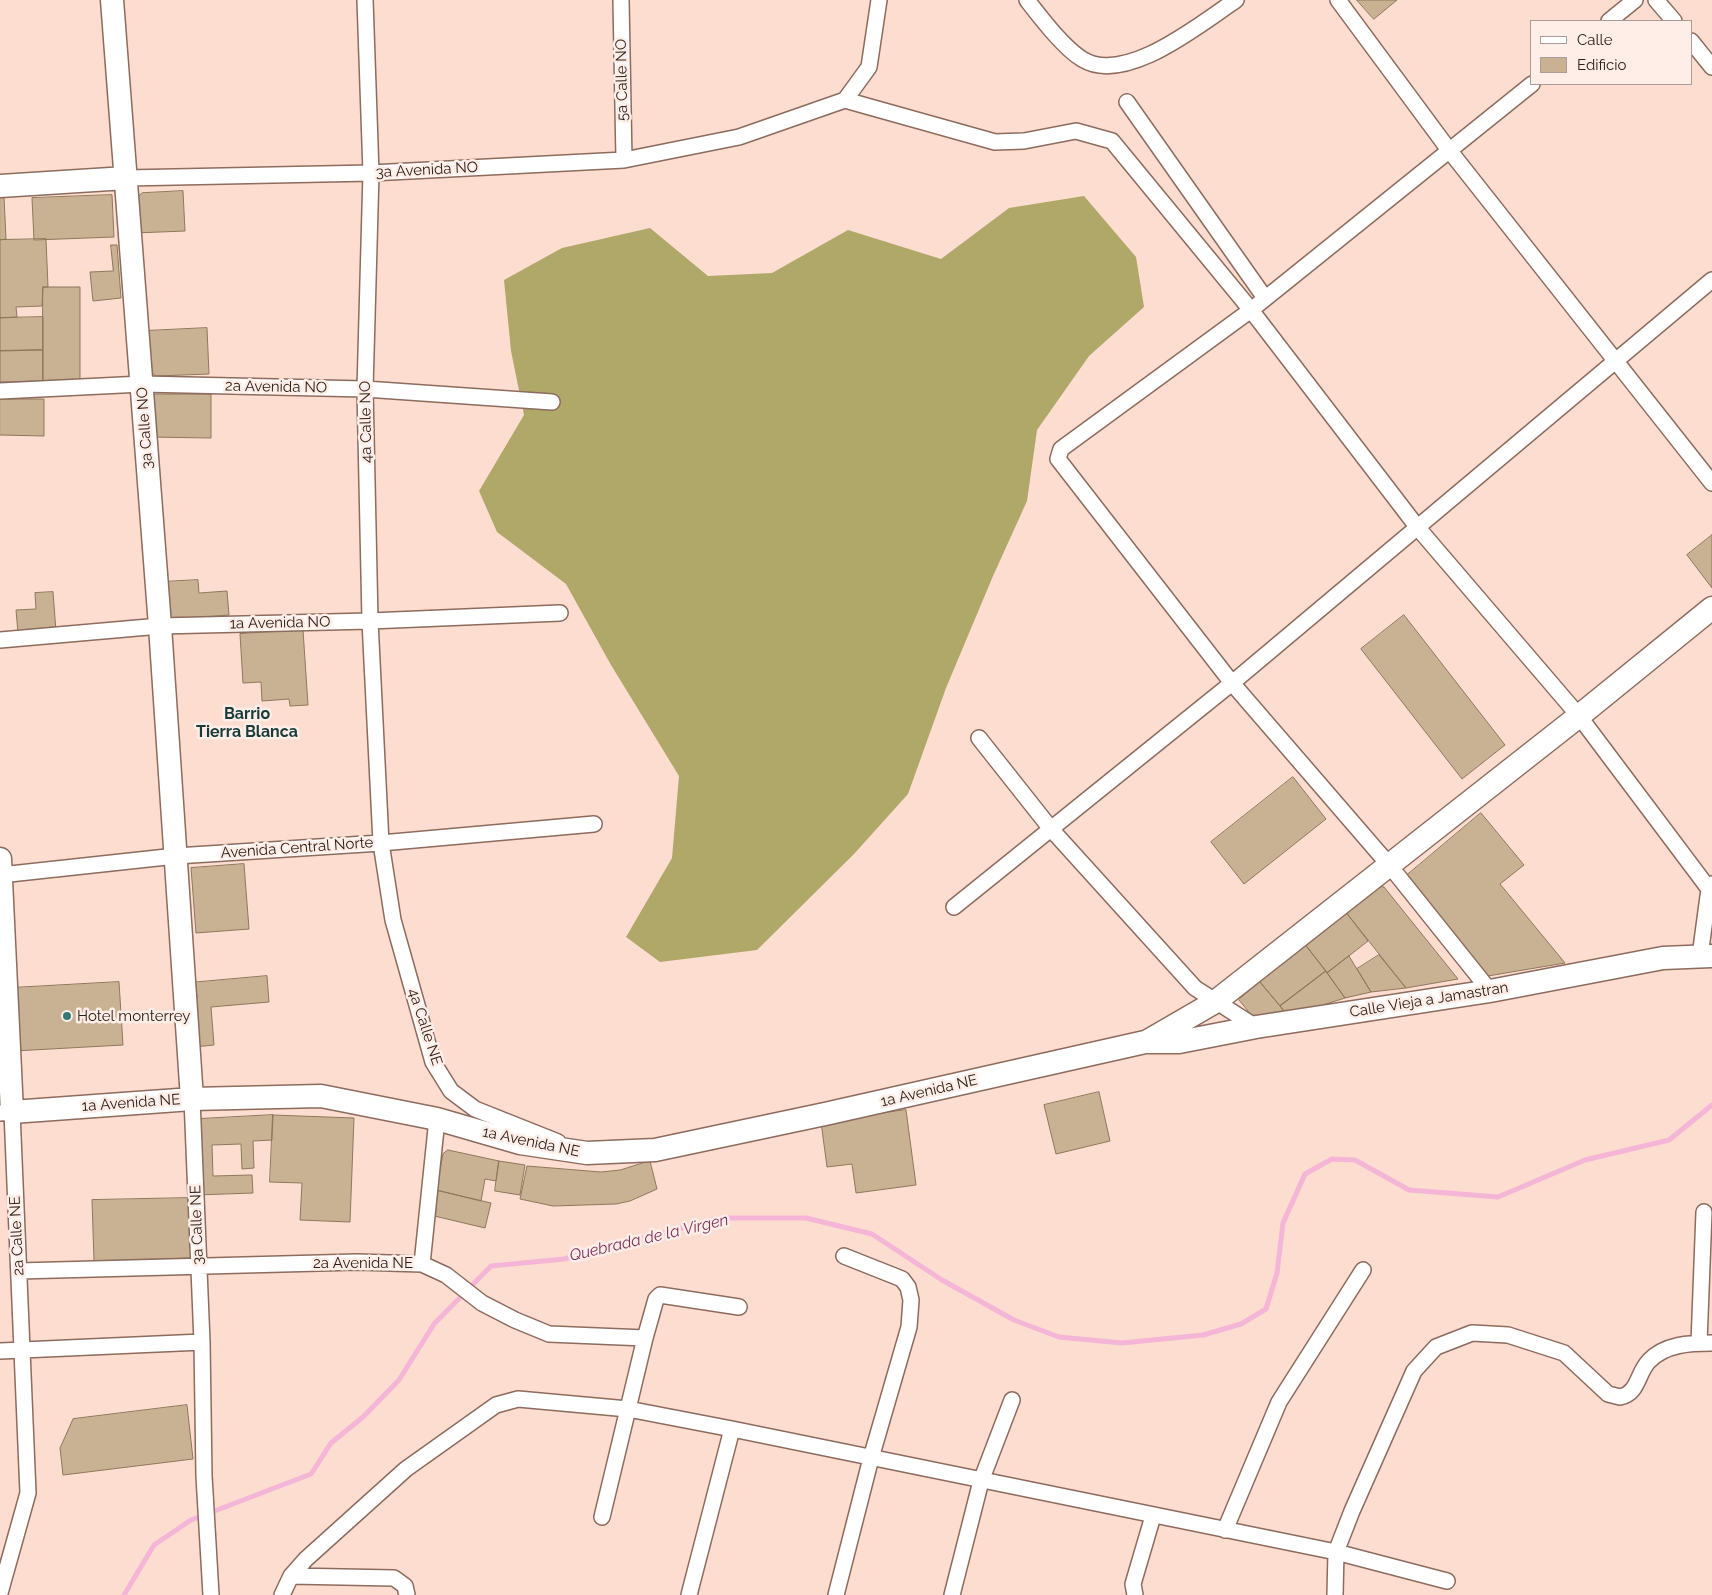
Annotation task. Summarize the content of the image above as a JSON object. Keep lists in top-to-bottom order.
{
  "streets": {
    "main road": [
      "3a Avenida NO",
      "3a Calle NO",
      "Calle Vieja a Jamastran",
      "1a Avenida NE",
      "3a Calle NE",
      "2a Calle NE"
    ],
    "street": [
      "5a Calle NO",
      "2a Avenida NO",
      "4a Calle NO",
      "1a Avenida NO",
      "Avenida Central Norte",
      "4a Calle NE",
      "2a Avenida NE"
    ]
  },
  "crossings": [
    ["5a Calle NO", "3a Avenida NO"],
    ["3a Avenida NO", "4a Calle NO"],
    ["3a Avenida NO", "3a Calle NO"],
    ["2a Avenida NO", "4a Calle NO"],
    ["2a Avenida NO", "3a Calle NO"],
    ["4a Calle NO", "1a Avenida NO"],
    ["4a Calle NO", "Avenida Central Norte"],
    ["4a Calle NO", "4a Calle NE"],
    ["3a Calle NO", "1a Avenida NO"],
    ["3a Calle NO", "Avenida Central Norte"],
    ["3a Calle NO", "3a Calle NE"],
    ["Avenida Central Norte", "4a Calle NE"],
    ["Avenida Central Norte", "3a Calle NE"],
    ["Avenida Central Norte", "2a Calle NE"],
    ["Calle Vieja a Jamastran", "1a Avenida NE"],
    ["4a Calle NE", "1a Avenida NE"],
    ["1a Avenida NE", "3a Calle NE"],
    ["1a Avenida NE", "2a Calle NE"],
    ["3a Calle NE", "2a Avenida NE"],
    ["2a Calle NE", "2a Avenida NE"]
  ],
  "districts": ["Barrio Tierra Blanca"],
  "water": ["Quebrada de la Virgen"],
  "places": ["Hotel monterrey"],
  "legend": ["Calle", "Edificio"]
}
